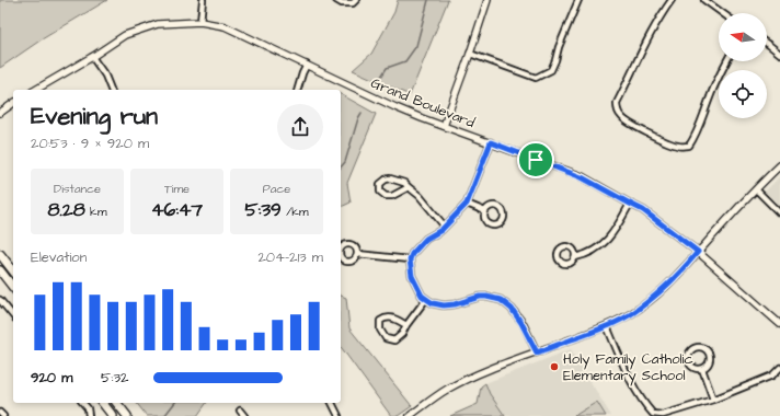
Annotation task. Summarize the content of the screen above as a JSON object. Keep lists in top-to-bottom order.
{
  "streets": {
    "street": ["Grand Boulevard"]
  },
  "places": ["Holy Family Catholic Elementary School"],
  "north": "left",
  "page": {
    "heading": ["Evening run", "20:53 · 9 × 920 m"],
    "stats": [
      ["Distance", "8.28 km"],
      ["Time", "46:47"],
      ["Pace", "5:39 /km"]
    ],
    "chart": ["Elevation", "204–213 m"],
    "list": [
      {
        "name": "920 m",
        "note": "5:32"
      }
    ]
  }
}
